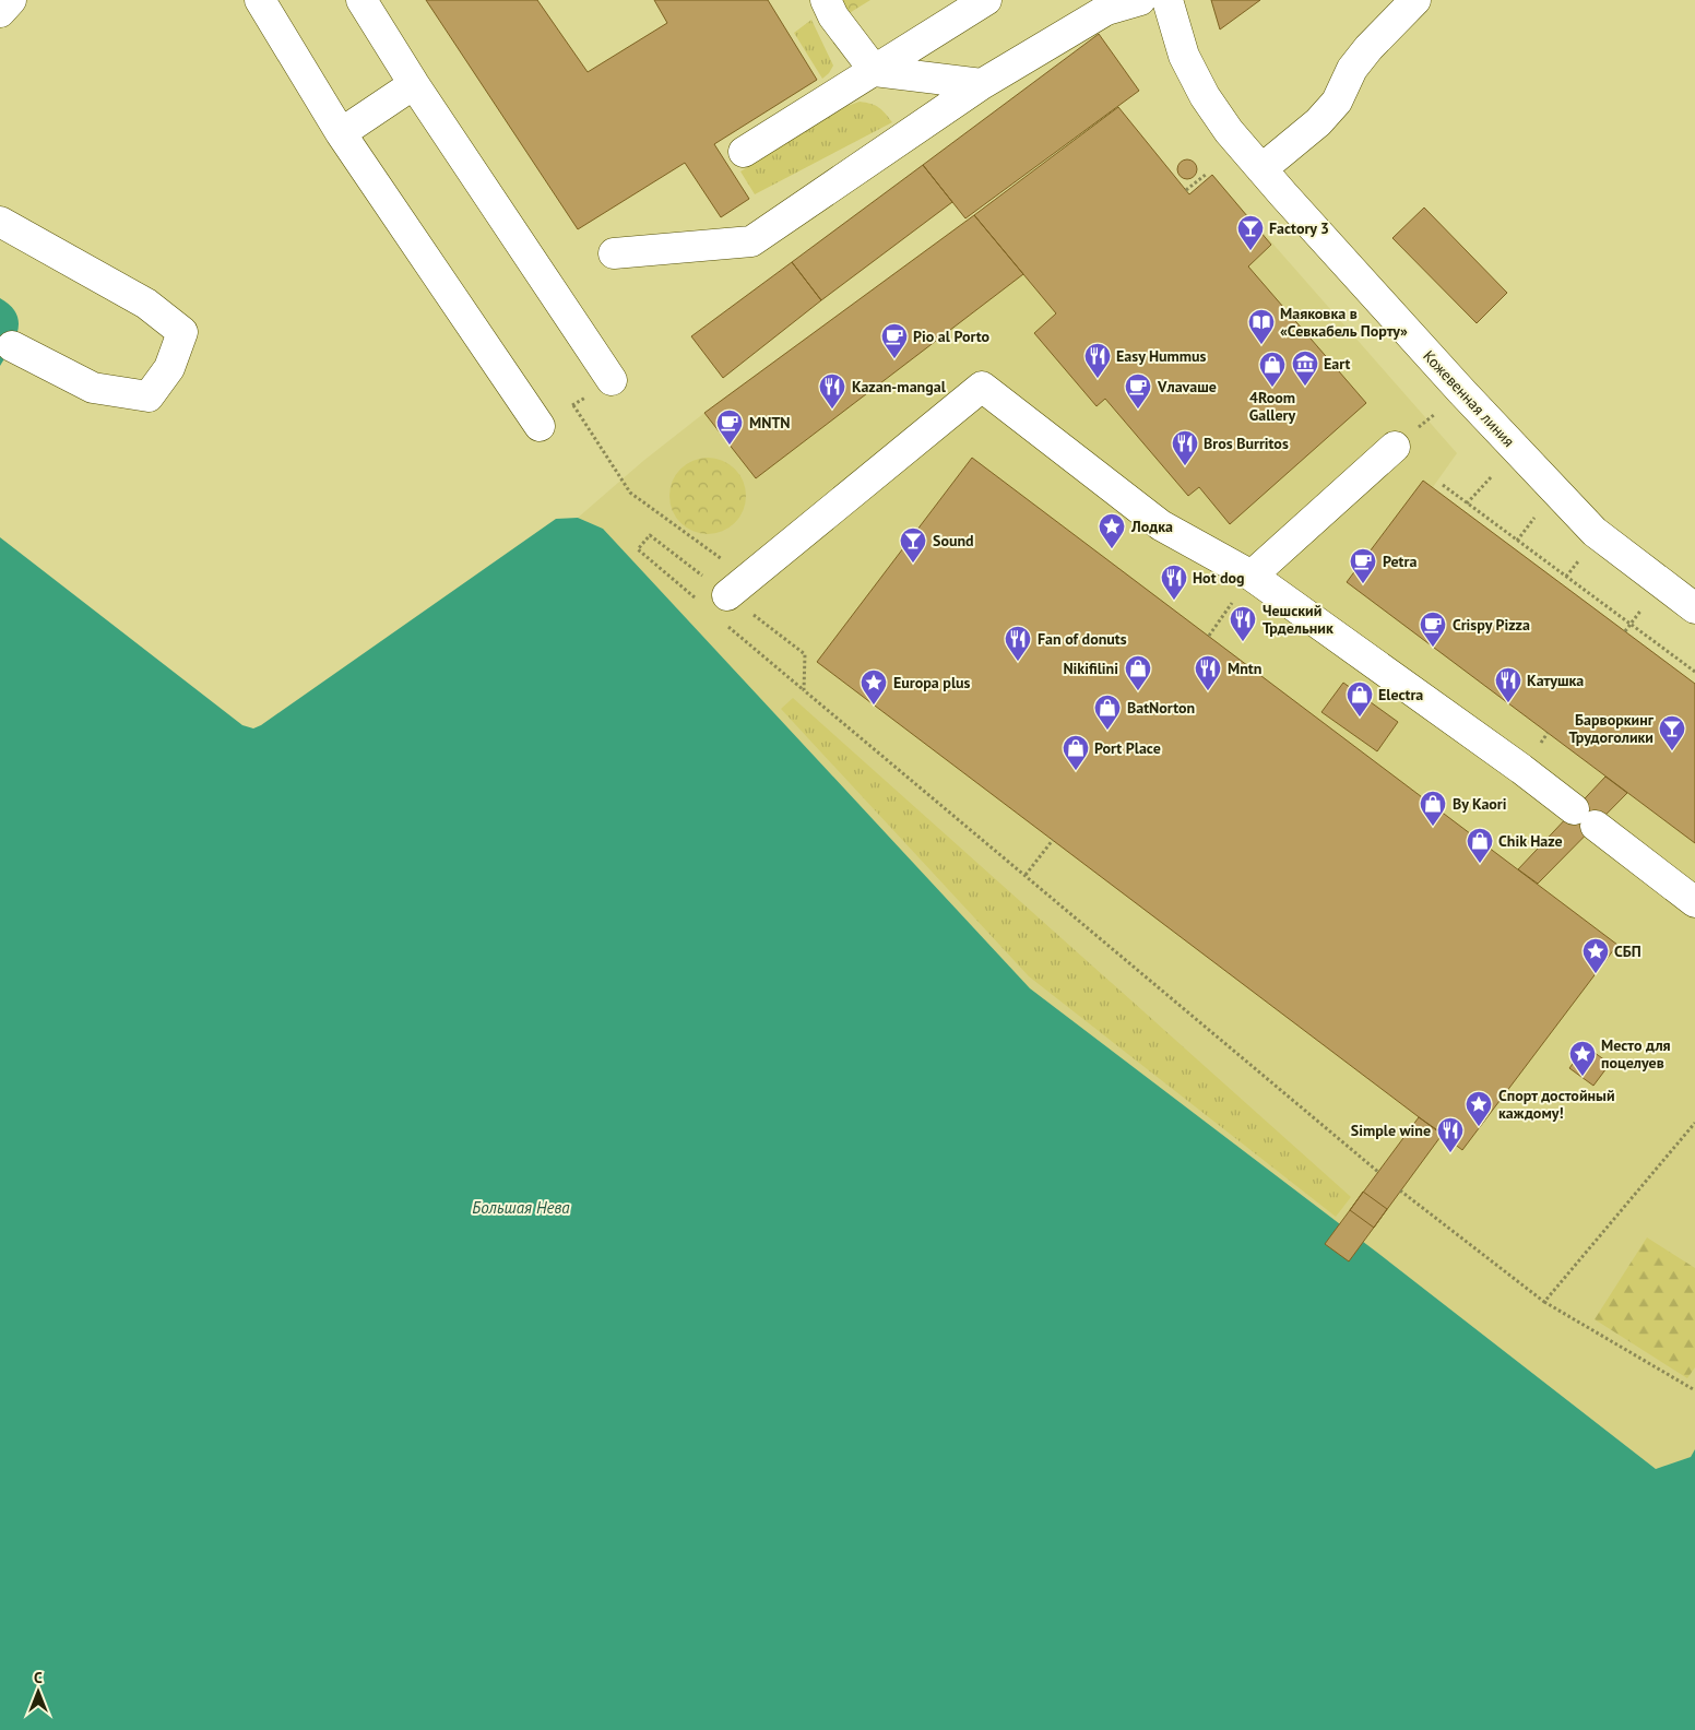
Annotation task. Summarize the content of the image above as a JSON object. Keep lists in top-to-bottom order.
{
  "streets": {
    "street": ["Кожевенная линия"]
  },
  "water": ["Большая Нева"],
  "places": {
    "bar": ["Factory 3", "Sound", "Барворкинг Трудоголики"],
    "library": ["Маяковка в «Севкабель Порту»"],
    "cafe": [
      "Pio al Porto",
      "Vлаvаше",
      "MNTN",
      "Petra",
      "Crispy Pizza"
    ],
    "restaurant": [
      "Easy Hummus",
      "Kazan-mangal",
      "Bros Burritos",
      "Hot dog",
      "Чешский Трдельник",
      "Fan of donuts",
      "Mntn",
      "Катушка",
      "Simple wine"
    ],
    "museum": ["Eart"],
    "shop": [
      "4Room Gallery",
      "Nikifilini",
      "Electra",
      "BatNorton",
      "Port Place",
      "By Kaori",
      "Chik Haze"
    ],
    "place": [
      "Лодка",
      "Europa plus",
      "СБП",
      "Место для поцелуев",
      "Спорт достойный каждому!"
    ]
  },
  "north": "top"
}
